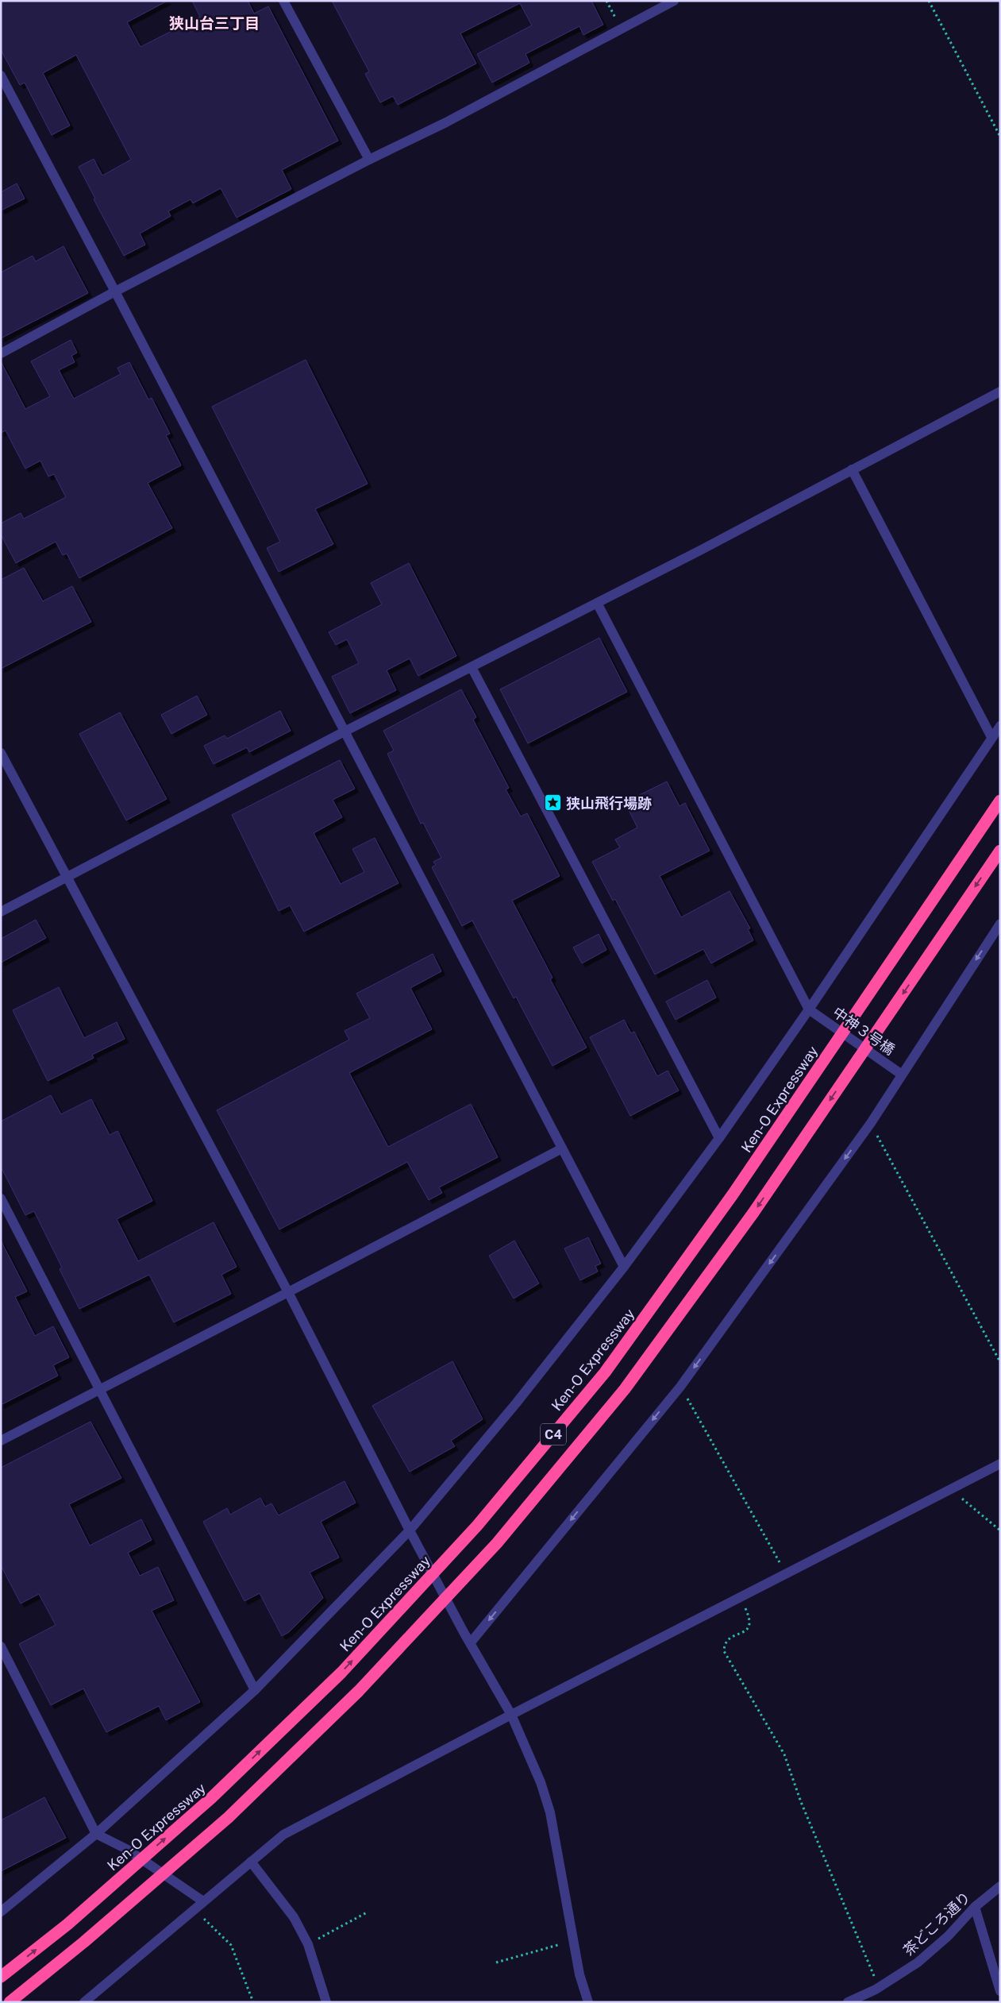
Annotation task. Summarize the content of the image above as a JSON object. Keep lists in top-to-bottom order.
{
  "streets": {
    "highway": ["Ken-O Expressway", "C4"],
    "street": ["中神３号橋", "茶どころ通り"]
  },
  "districts": ["狭山台三丁目"],
  "places": {
    "place": ["狭山飛行場跡"]
  }
}
